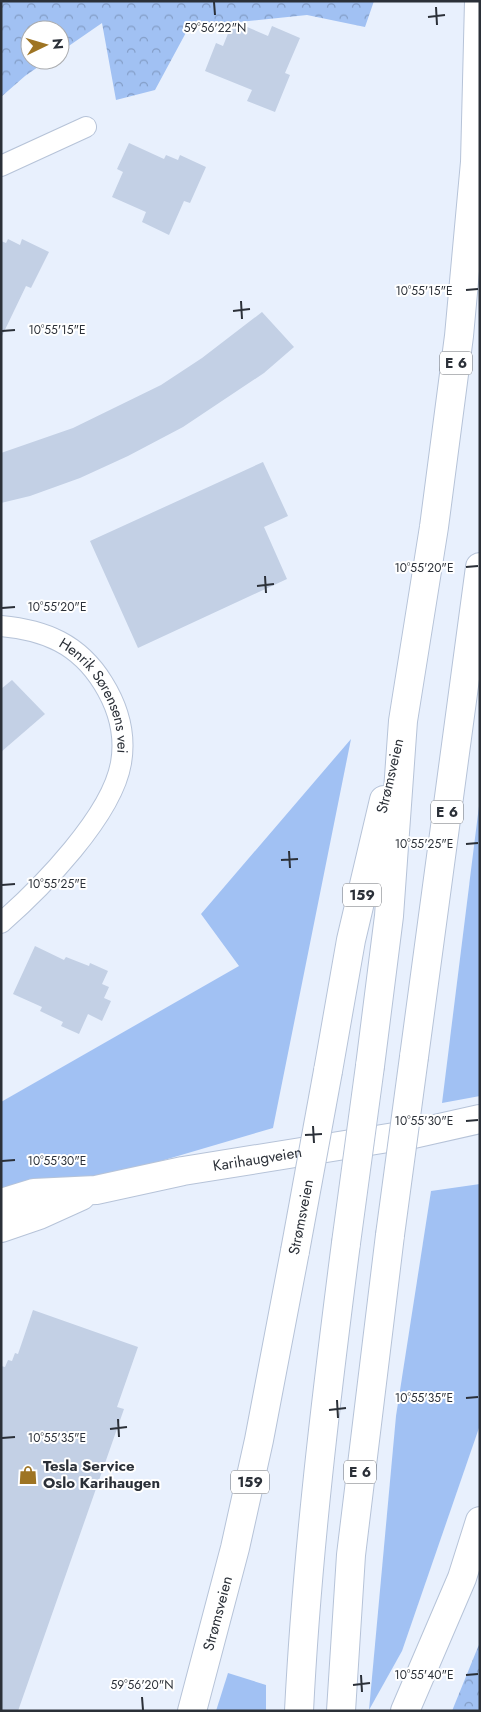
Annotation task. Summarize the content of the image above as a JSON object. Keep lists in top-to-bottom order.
{
  "streets": {
    "main road": [
      "E 6",
      "Strømsveien",
      "159",
      "Karihaugveien"
    ],
    "street": ["Henrik Sørensens vei"]
  },
  "crossings": [
    ["E 6", "Strømsveien"]
  ],
  "places": {
    "shop": ["Tesla Service Oslo Karihaugen"]
  },
  "north": "right",
  "coordinates": [
    "59°56'22\"N",
    "10°55'15\"E",
    "10°55'20\"E",
    "10°55'25\"E",
    "10°55'30\"E",
    "10°55'35\"E",
    "10°55'40\"E",
    "59°56'20\"N"
  ]
}
